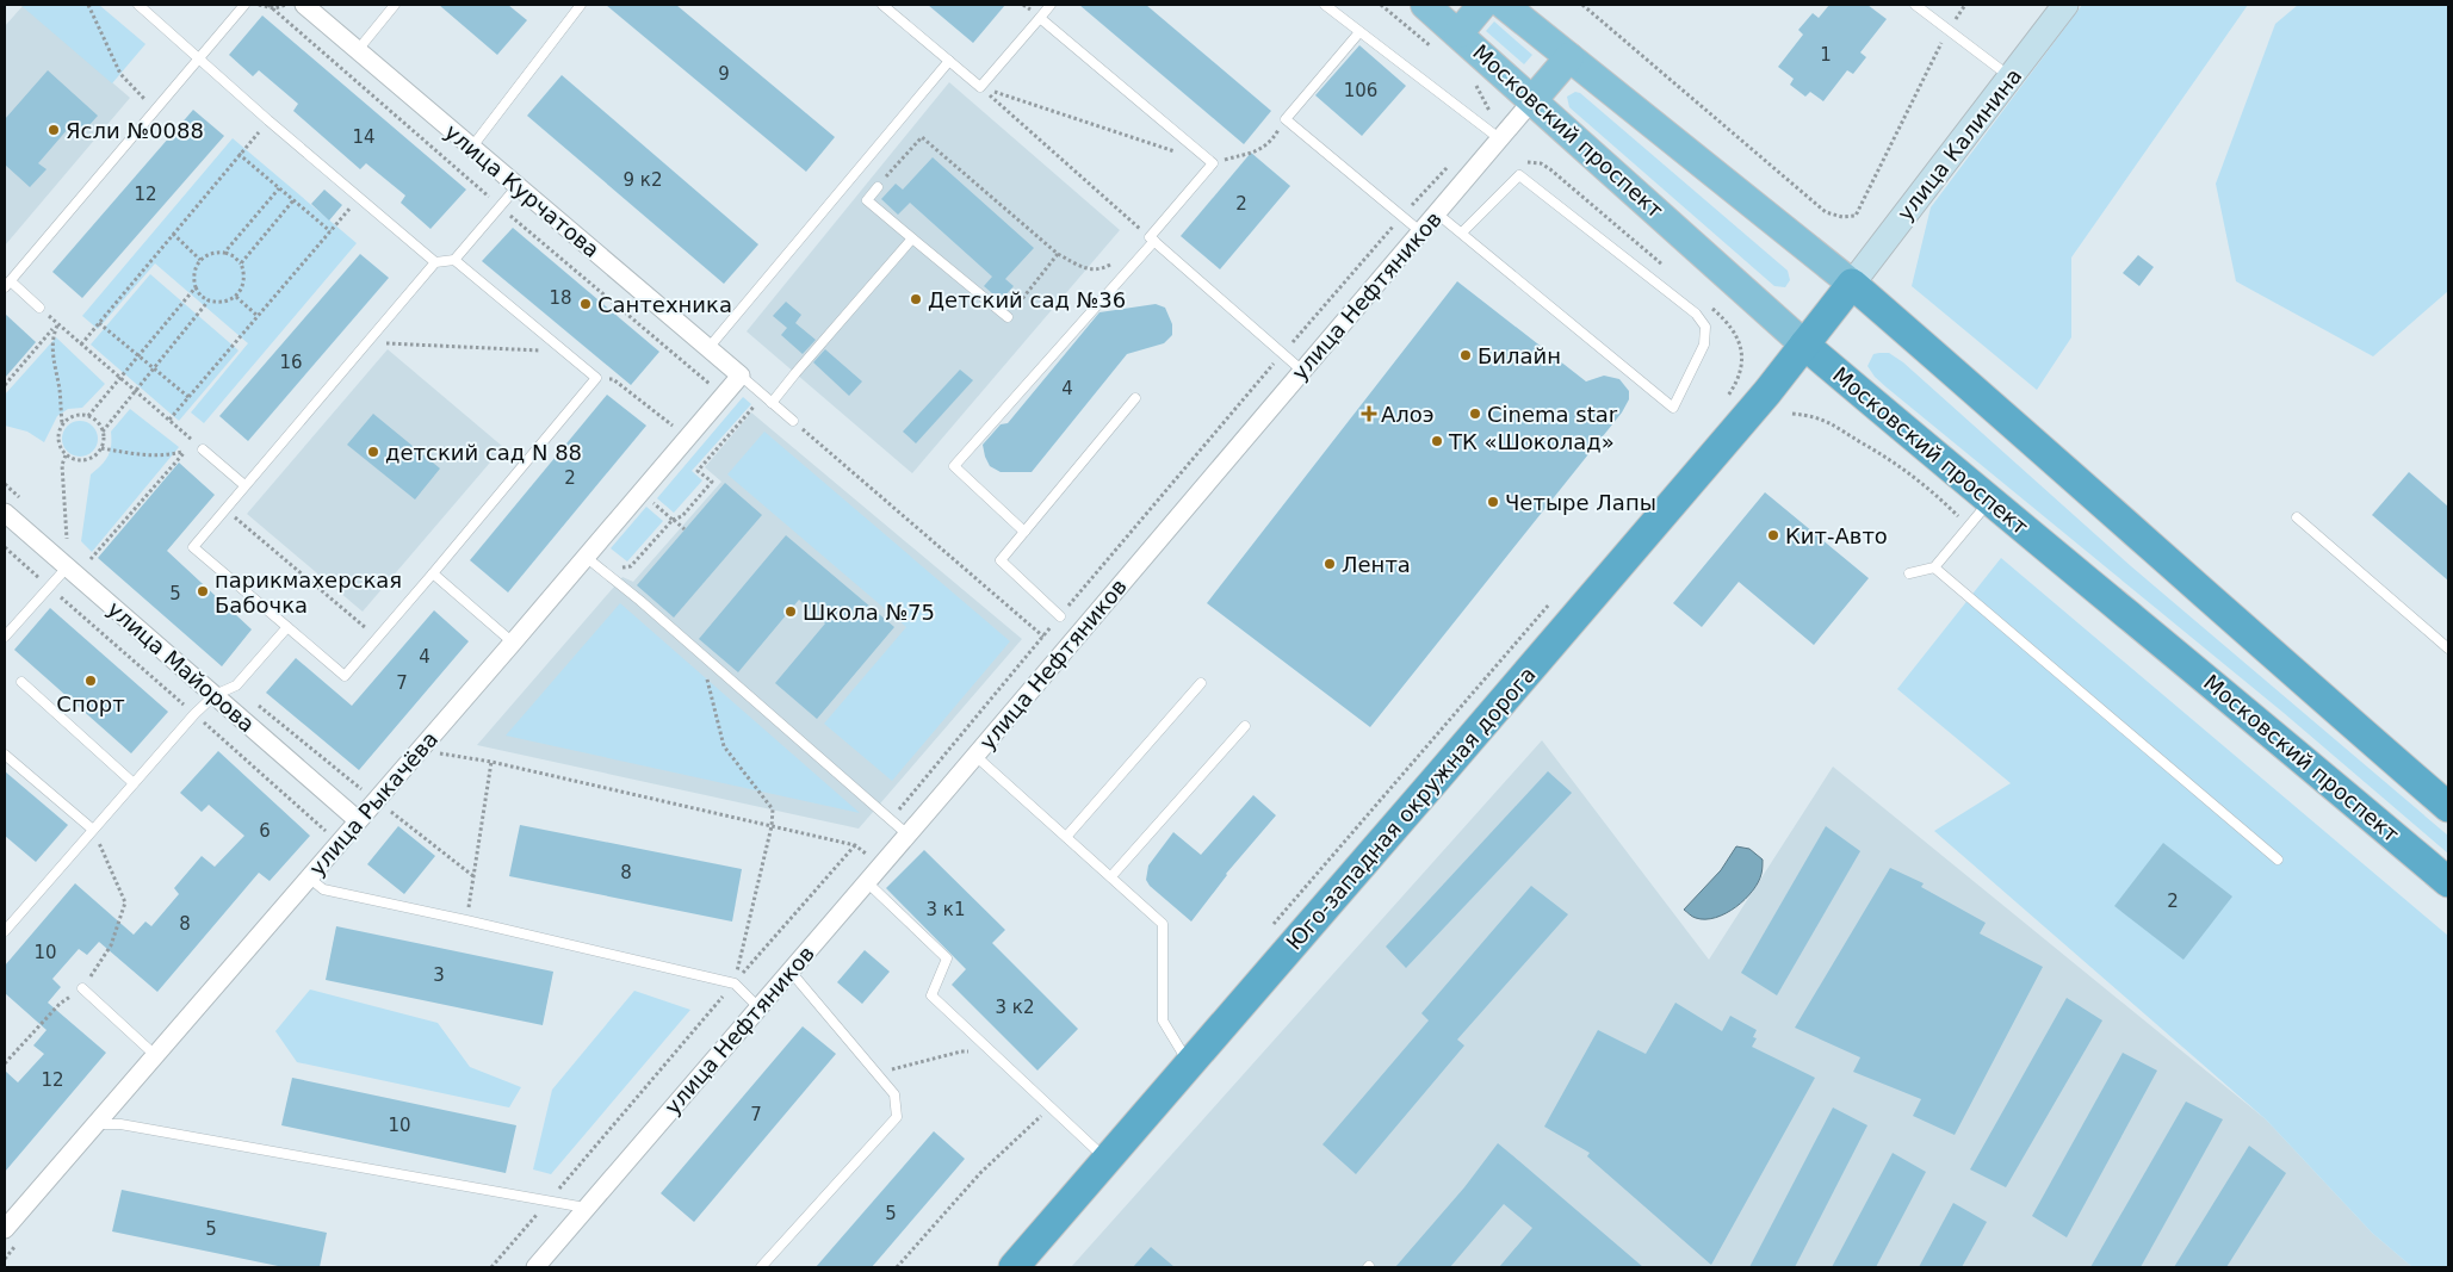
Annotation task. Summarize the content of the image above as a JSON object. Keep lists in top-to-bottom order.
{
  "streets": {
    "highway": ["Московский проспект", "Юго-западная окружная дорога"],
    "main road": ["улица Калинина", "улица Нефтяников"],
    "street": ["улица Курчатова", "улица Майорова", "улица Рыкачёва"]
  },
  "crossings": [
    ["Московский проспект", "улица Нефтяников"],
    ["Московский проспект", "Юго-западная окружная дорога"],
    ["улица Калинина", "Юго-западная окружная дорога"],
    ["улица Курчатова", "улица Рыкачёва"],
    ["улица Майорова", "улица Рыкачёва"]
  ],
  "places": {
    "other": [
      "Ясли №0088",
      "Детский сад №36",
      "Сантехника",
      "Билайн",
      "Cinema star",
      "ТК «Шоколад»",
      "детский сад N 88",
      "Четыре Лапы",
      "Кит-Авто",
      "Лента",
      "парикмахерская Бабочка",
      "Школа №75",
      "Спорт"
    ],
    "health": ["Алоэ"]
  },
  "house_numbers": [
    "1",
    "9",
    "106",
    "14",
    "9 к2",
    "12",
    "2",
    "18",
    "16",
    "4",
    "2",
    "5",
    "4",
    "7",
    "6",
    "8",
    "2",
    "3 к1",
    "8",
    "10",
    "3",
    "3 к2",
    "12",
    "7",
    "10",
    "5",
    "5"
  ]
}
